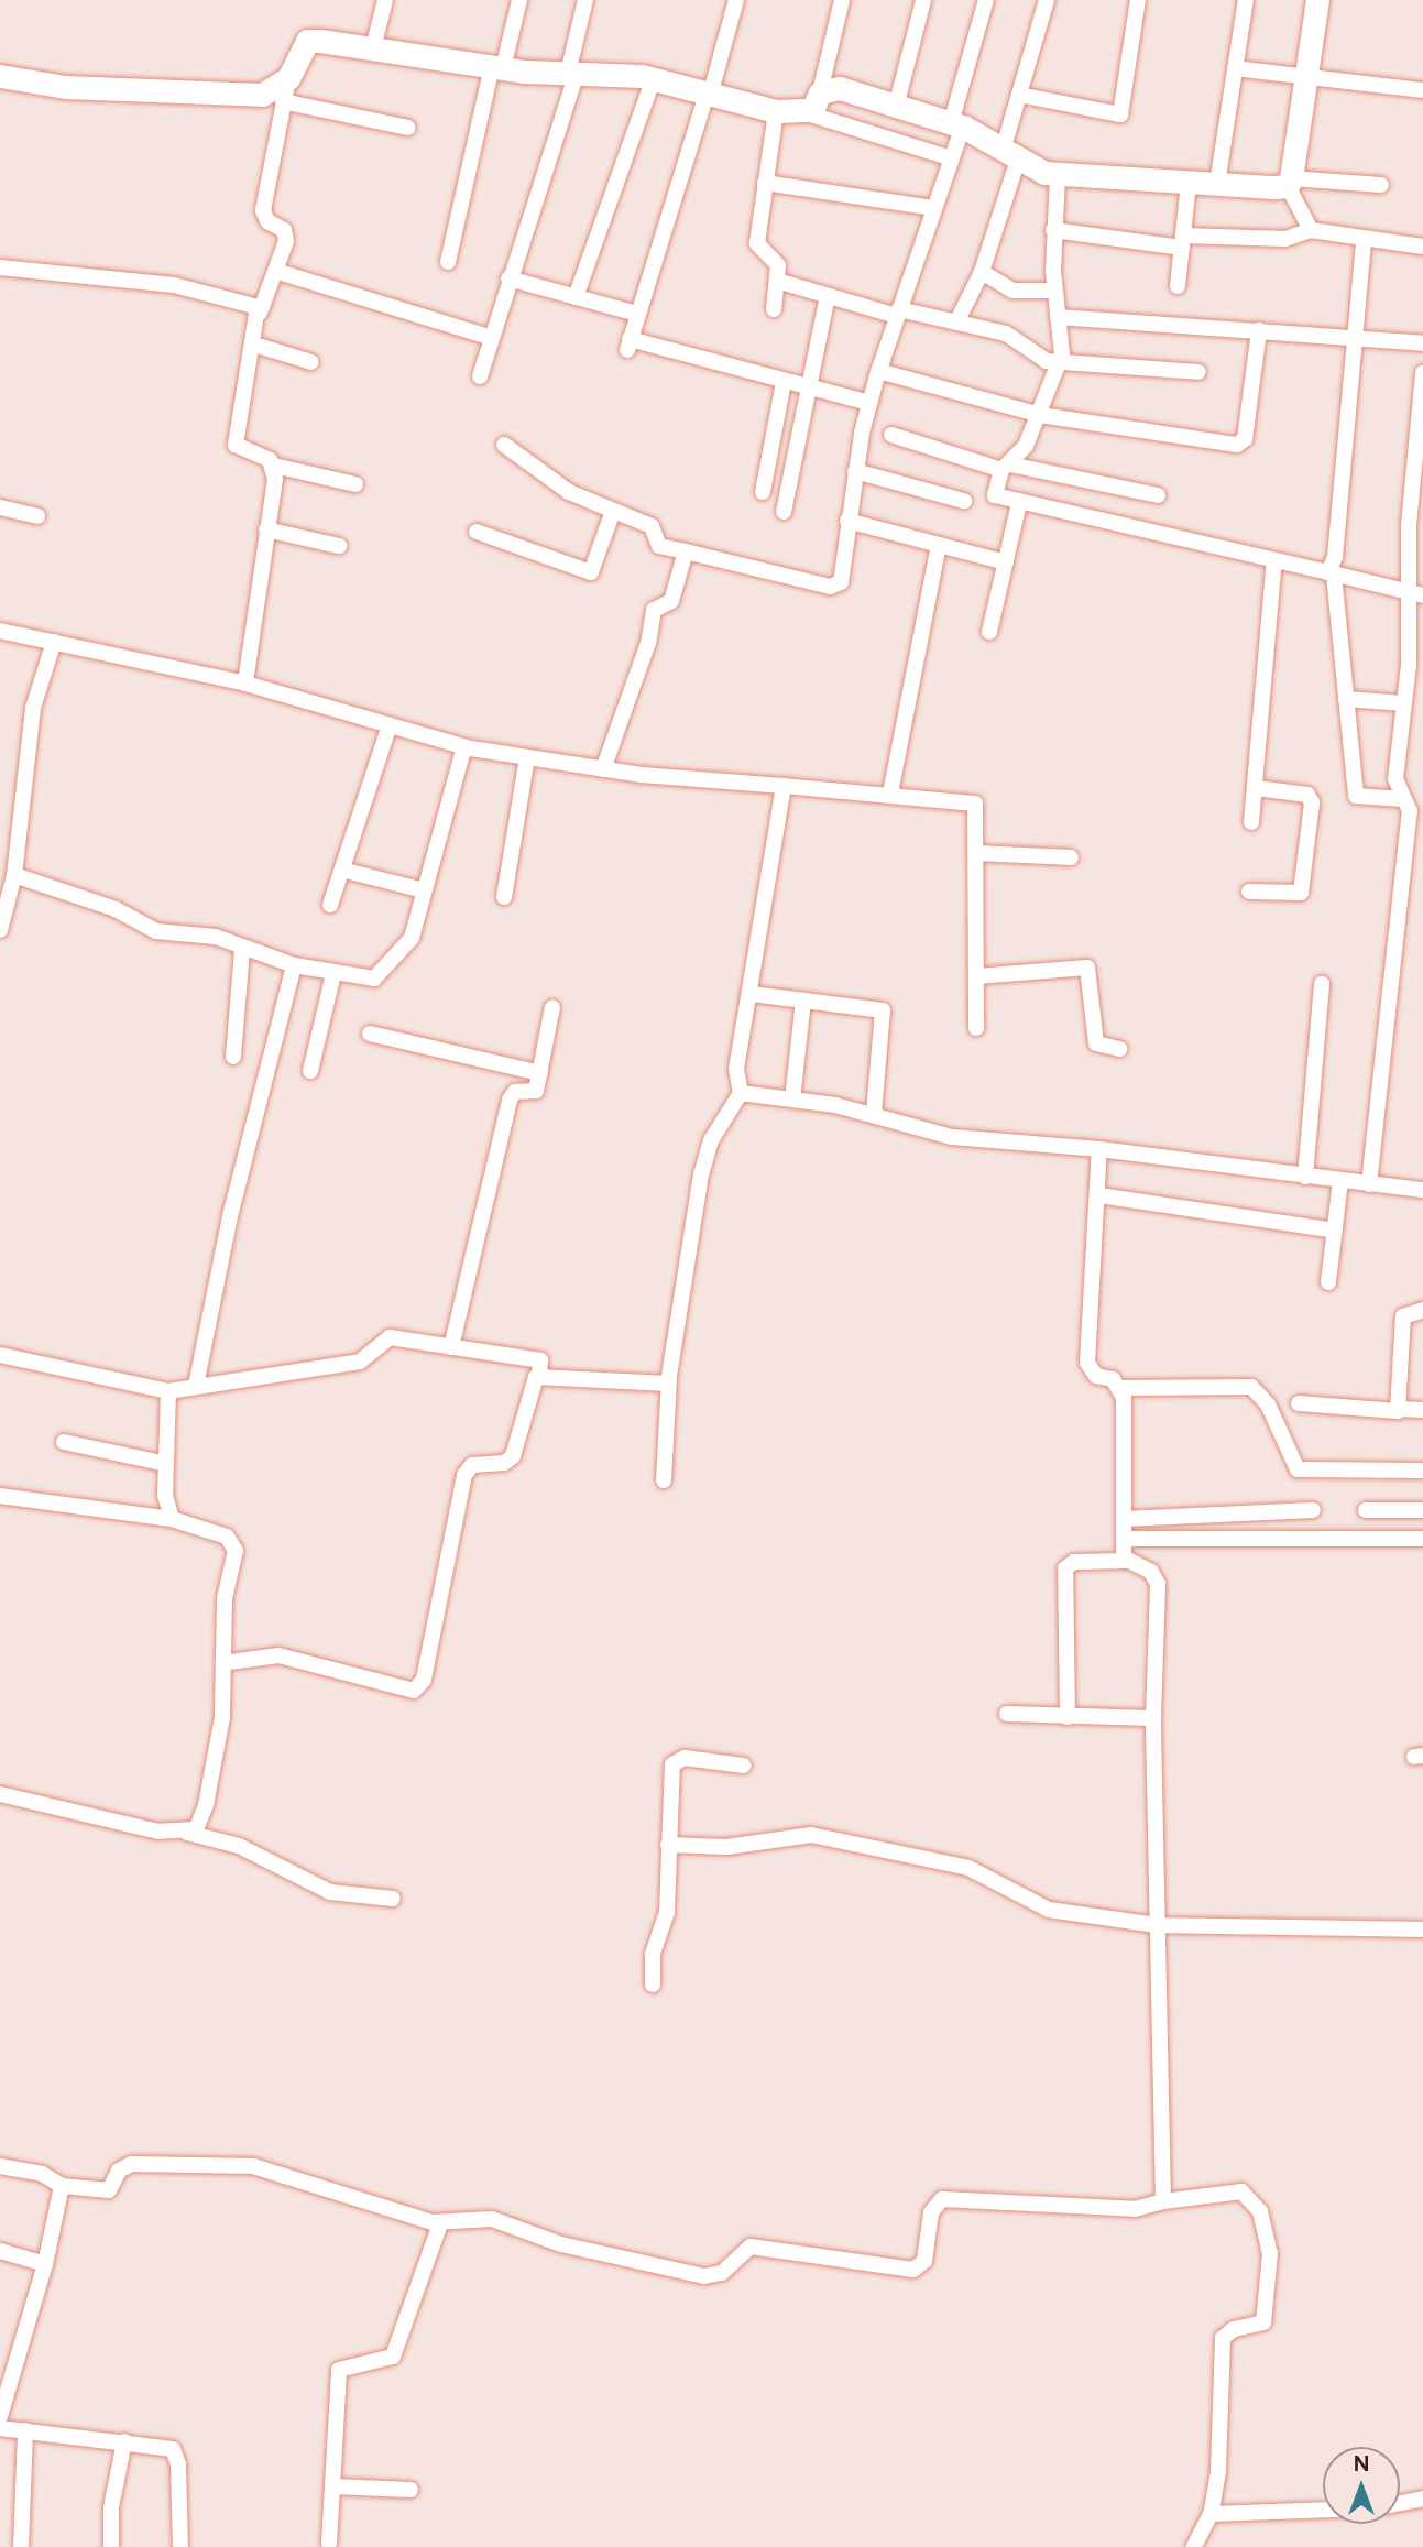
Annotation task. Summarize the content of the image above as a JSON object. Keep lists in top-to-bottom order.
{
  "north": "top"
}
